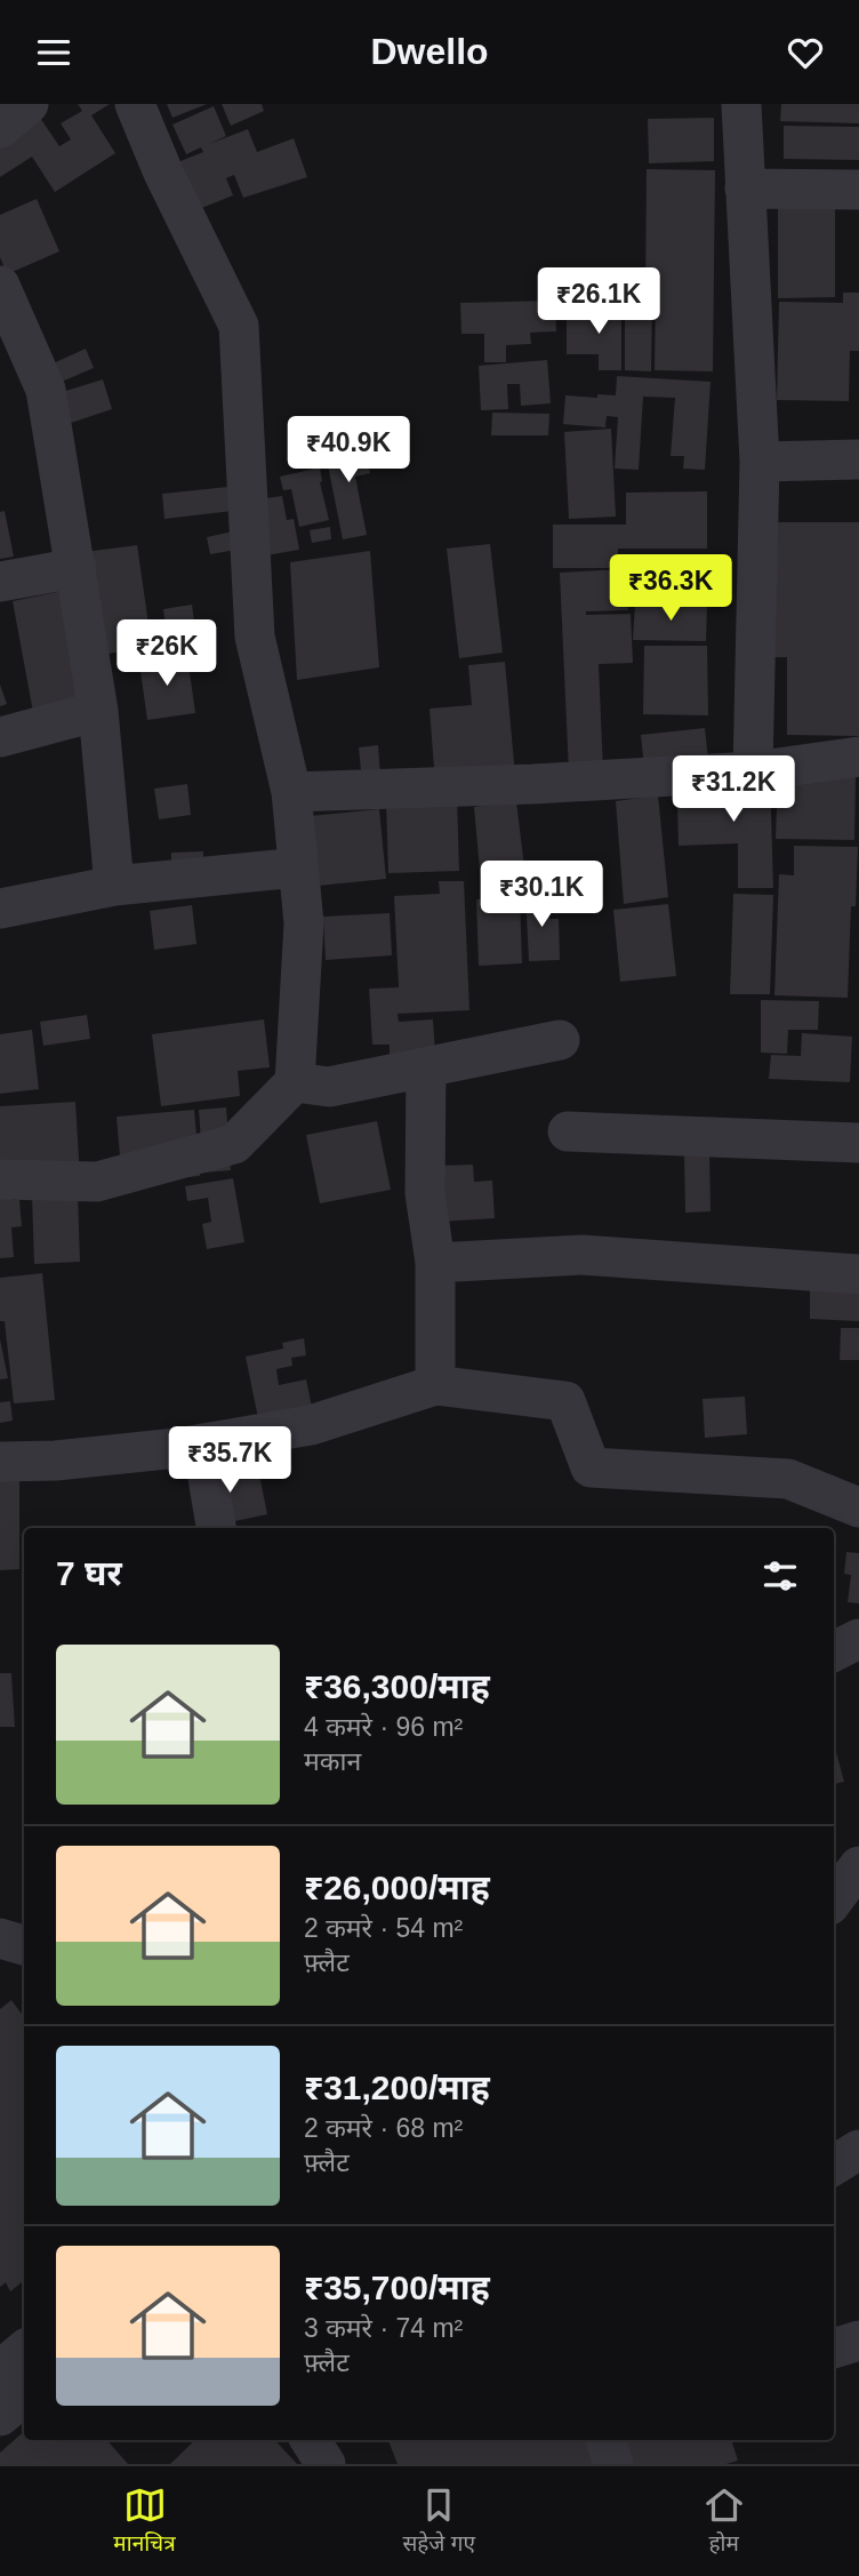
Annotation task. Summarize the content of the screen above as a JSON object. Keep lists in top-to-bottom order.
{
  "page": {
    "header": "Dwello",
    "price": [
      "₹26.1K",
      "₹40.9K",
      "₹36.3K",
      "₹26K",
      "₹31.2K",
      "₹30.1K",
      "₹35.7K"
    ],
    "heading": "7 घर",
    "list": [
      {
        "name": "₹36,300/माह",
        "note": "4 कमरे · 96 m² · मकान"
      },
      {
        "name": "₹26,000/माह",
        "note": "2 कमरे · 54 m² · फ़्लैट"
      },
      {
        "name": "₹31,200/माह",
        "note": "2 कमरे · 68 m² · फ़्लैट"
      },
      {
        "name": "₹35,700/माह",
        "note": "3 कमरे · 74 m² · फ़्लैट"
      }
    ],
    "tabs": ["मानचित्र", "सहेजे गए", "होम"]
  }
}
